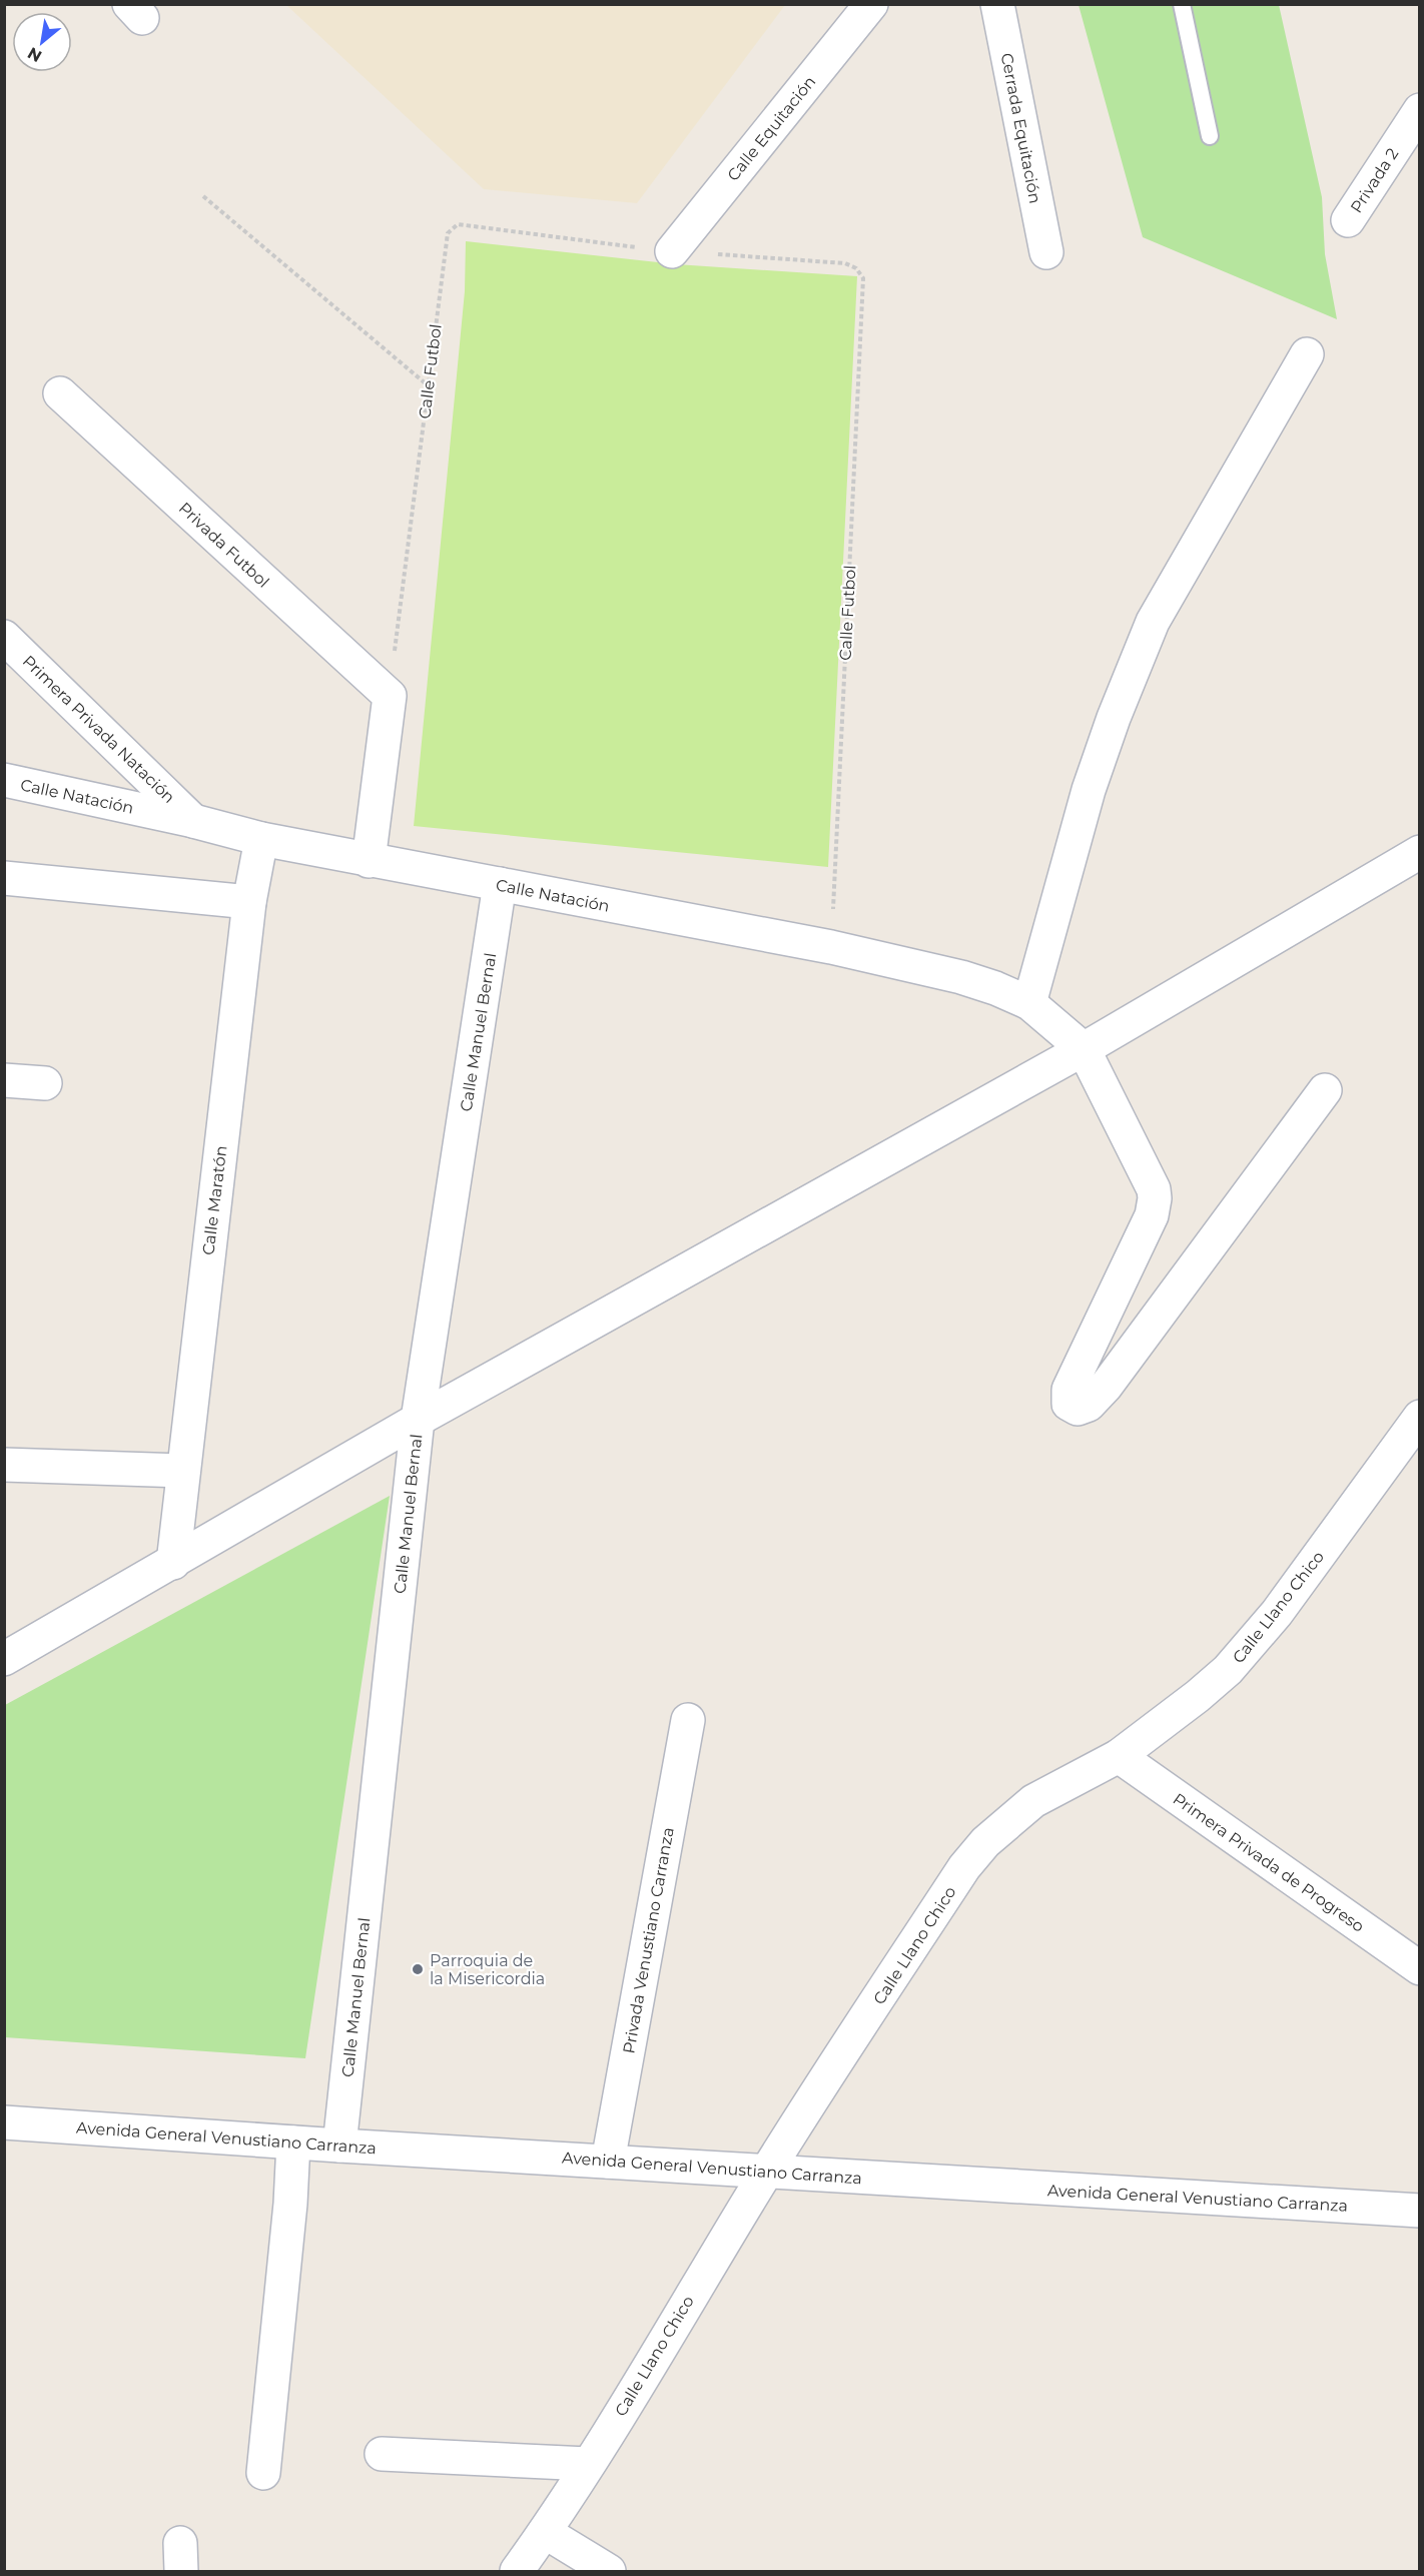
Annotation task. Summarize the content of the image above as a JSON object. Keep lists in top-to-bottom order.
{
  "streets": {
    "street": [
      "Calle Equitación",
      "Cerrada Equitación",
      "Privada 2",
      "Privada Futbol",
      "Primera Privada Natación",
      "Calle Natación",
      "Calle Manuel Bernal",
      "Calle Maratón",
      "Calle Llano Chico",
      "Primera Privada de Progreso",
      "Privada Venustiano Carranza",
      "Avenida General Venustiano Carranza"
    ],
    "path": ["Calle Futbol"]
  },
  "crossings": [
    ["Calle Futbol", "Privada Futbol"],
    ["Calle Futbol", "Calle Natación"],
    ["Primera Privada Natación", "Calle Natación"],
    ["Calle Natación", "Calle Manuel Bernal"],
    ["Calle Natación", "Calle Maratón"],
    ["Calle Manuel Bernal", "Avenida General Venustiano Carranza"],
    ["Calle Llano Chico", "Primera Privada de Progreso"],
    ["Calle Llano Chico", "Avenida General Venustiano Carranza"],
    ["Privada Venustiano Carranza", "Avenida General Venustiano Carranza"]
  ],
  "places": ["Parroquia de la Misericordia"],
  "north": "bottom left"
}
